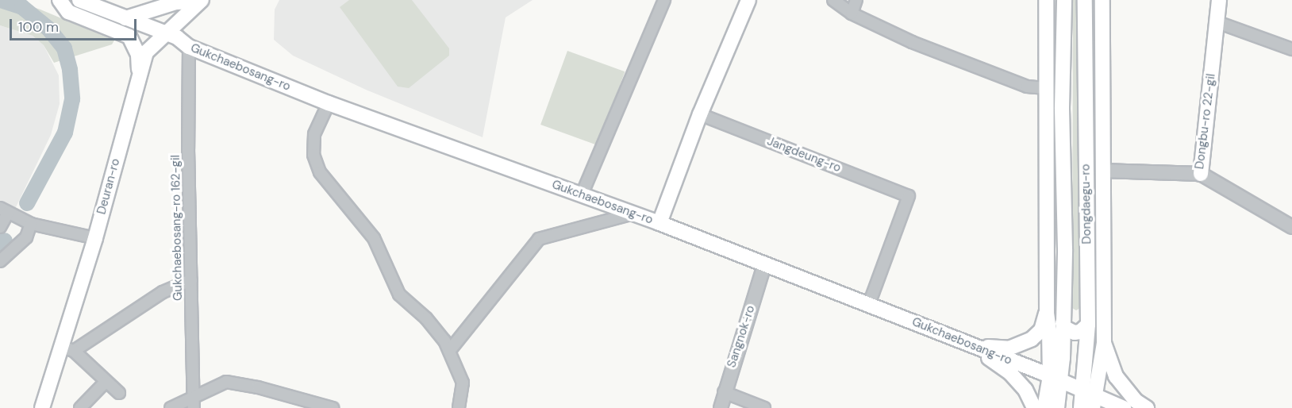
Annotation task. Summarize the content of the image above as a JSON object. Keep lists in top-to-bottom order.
{
  "streets": {
    "main road": [
      "Gukchaebosang-ro",
      "Dongbu-ro 22-gil",
      "Deuran-ro",
      "Dongdaegu-ro"
    ],
    "street": ["Jangdeung-ro", "Gukchaebosang-ro 162-gil", "Sangnok-ro"]
  },
  "crossings": [
    ["Gukchaebosang-ro", "Jangdeung-ro"],
    ["Gukchaebosang-ro", "Deuran-ro"],
    ["Gukchaebosang-ro", "Dongdaegu-ro"],
    ["Gukchaebosang-ro", "Gukchaebosang-ro 162-gil"],
    ["Gukchaebosang-ro", "Sangnok-ro"]
  ],
  "scale_bar": "100 m"
}
